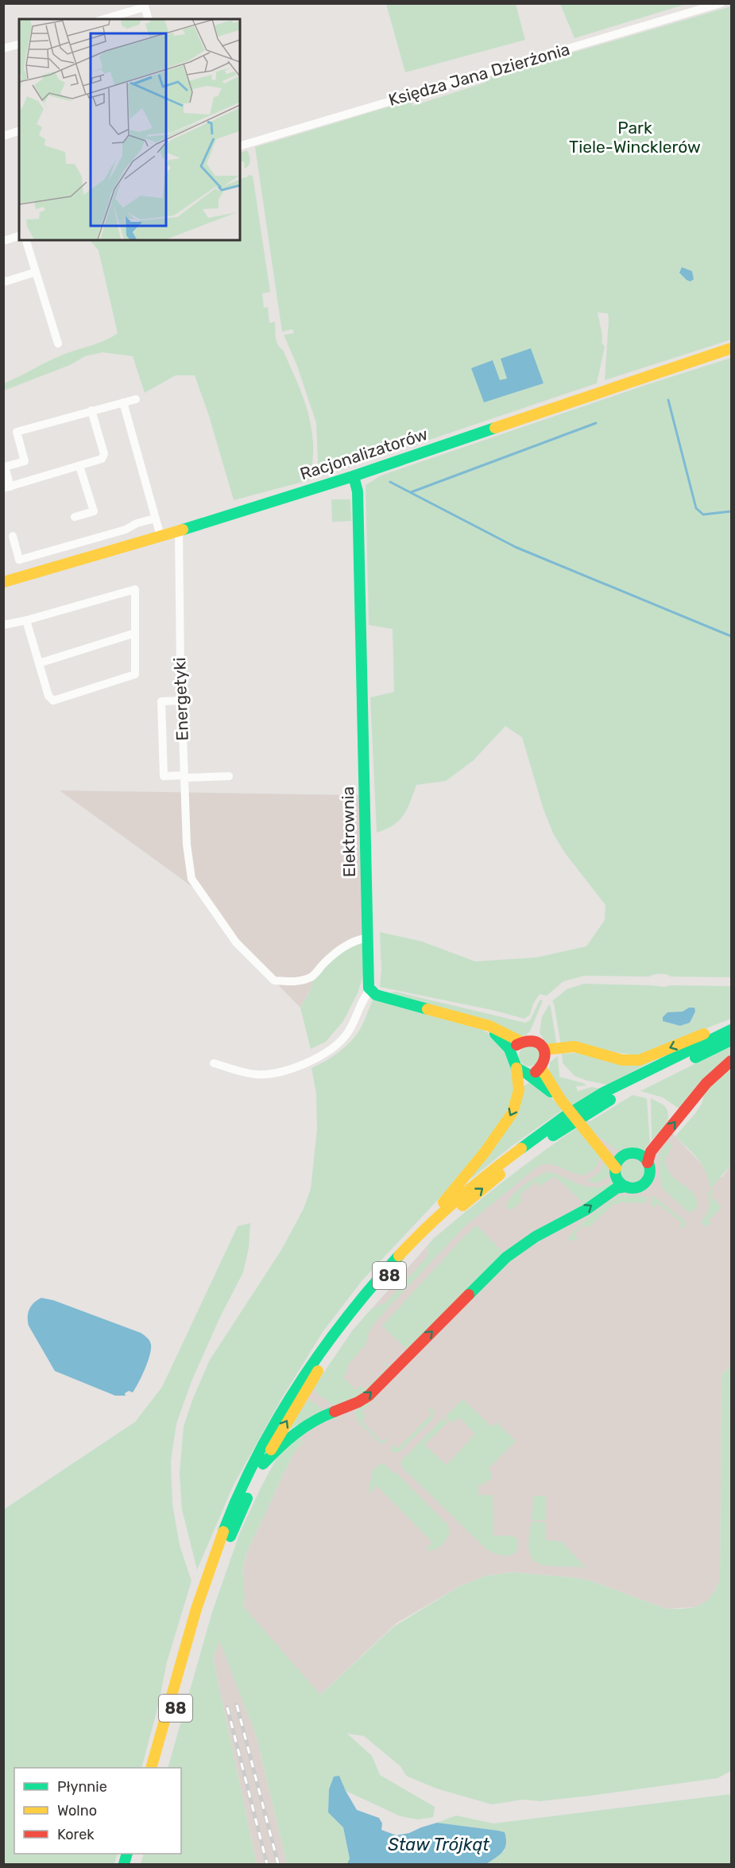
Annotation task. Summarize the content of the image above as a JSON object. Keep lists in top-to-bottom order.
{
  "streets": {
    "main road": ["Racjonalizatorów", "Elektrownia", "88"],
    "street": ["Księdza Jana Dzierżonia", "Energetyki"]
  },
  "crossings": [
    ["Racjonalizatorów", "Energetyki"],
    ["Racjonalizatorów", "Elektrownia"],
    ["Energetyki", "Elektrownia"]
  ],
  "water": ["Staw Trójkąt"],
  "parks": ["Park Tiele-Wincklerów"],
  "legend": ["Płynnie", "Wolno", "Korek"]
}
